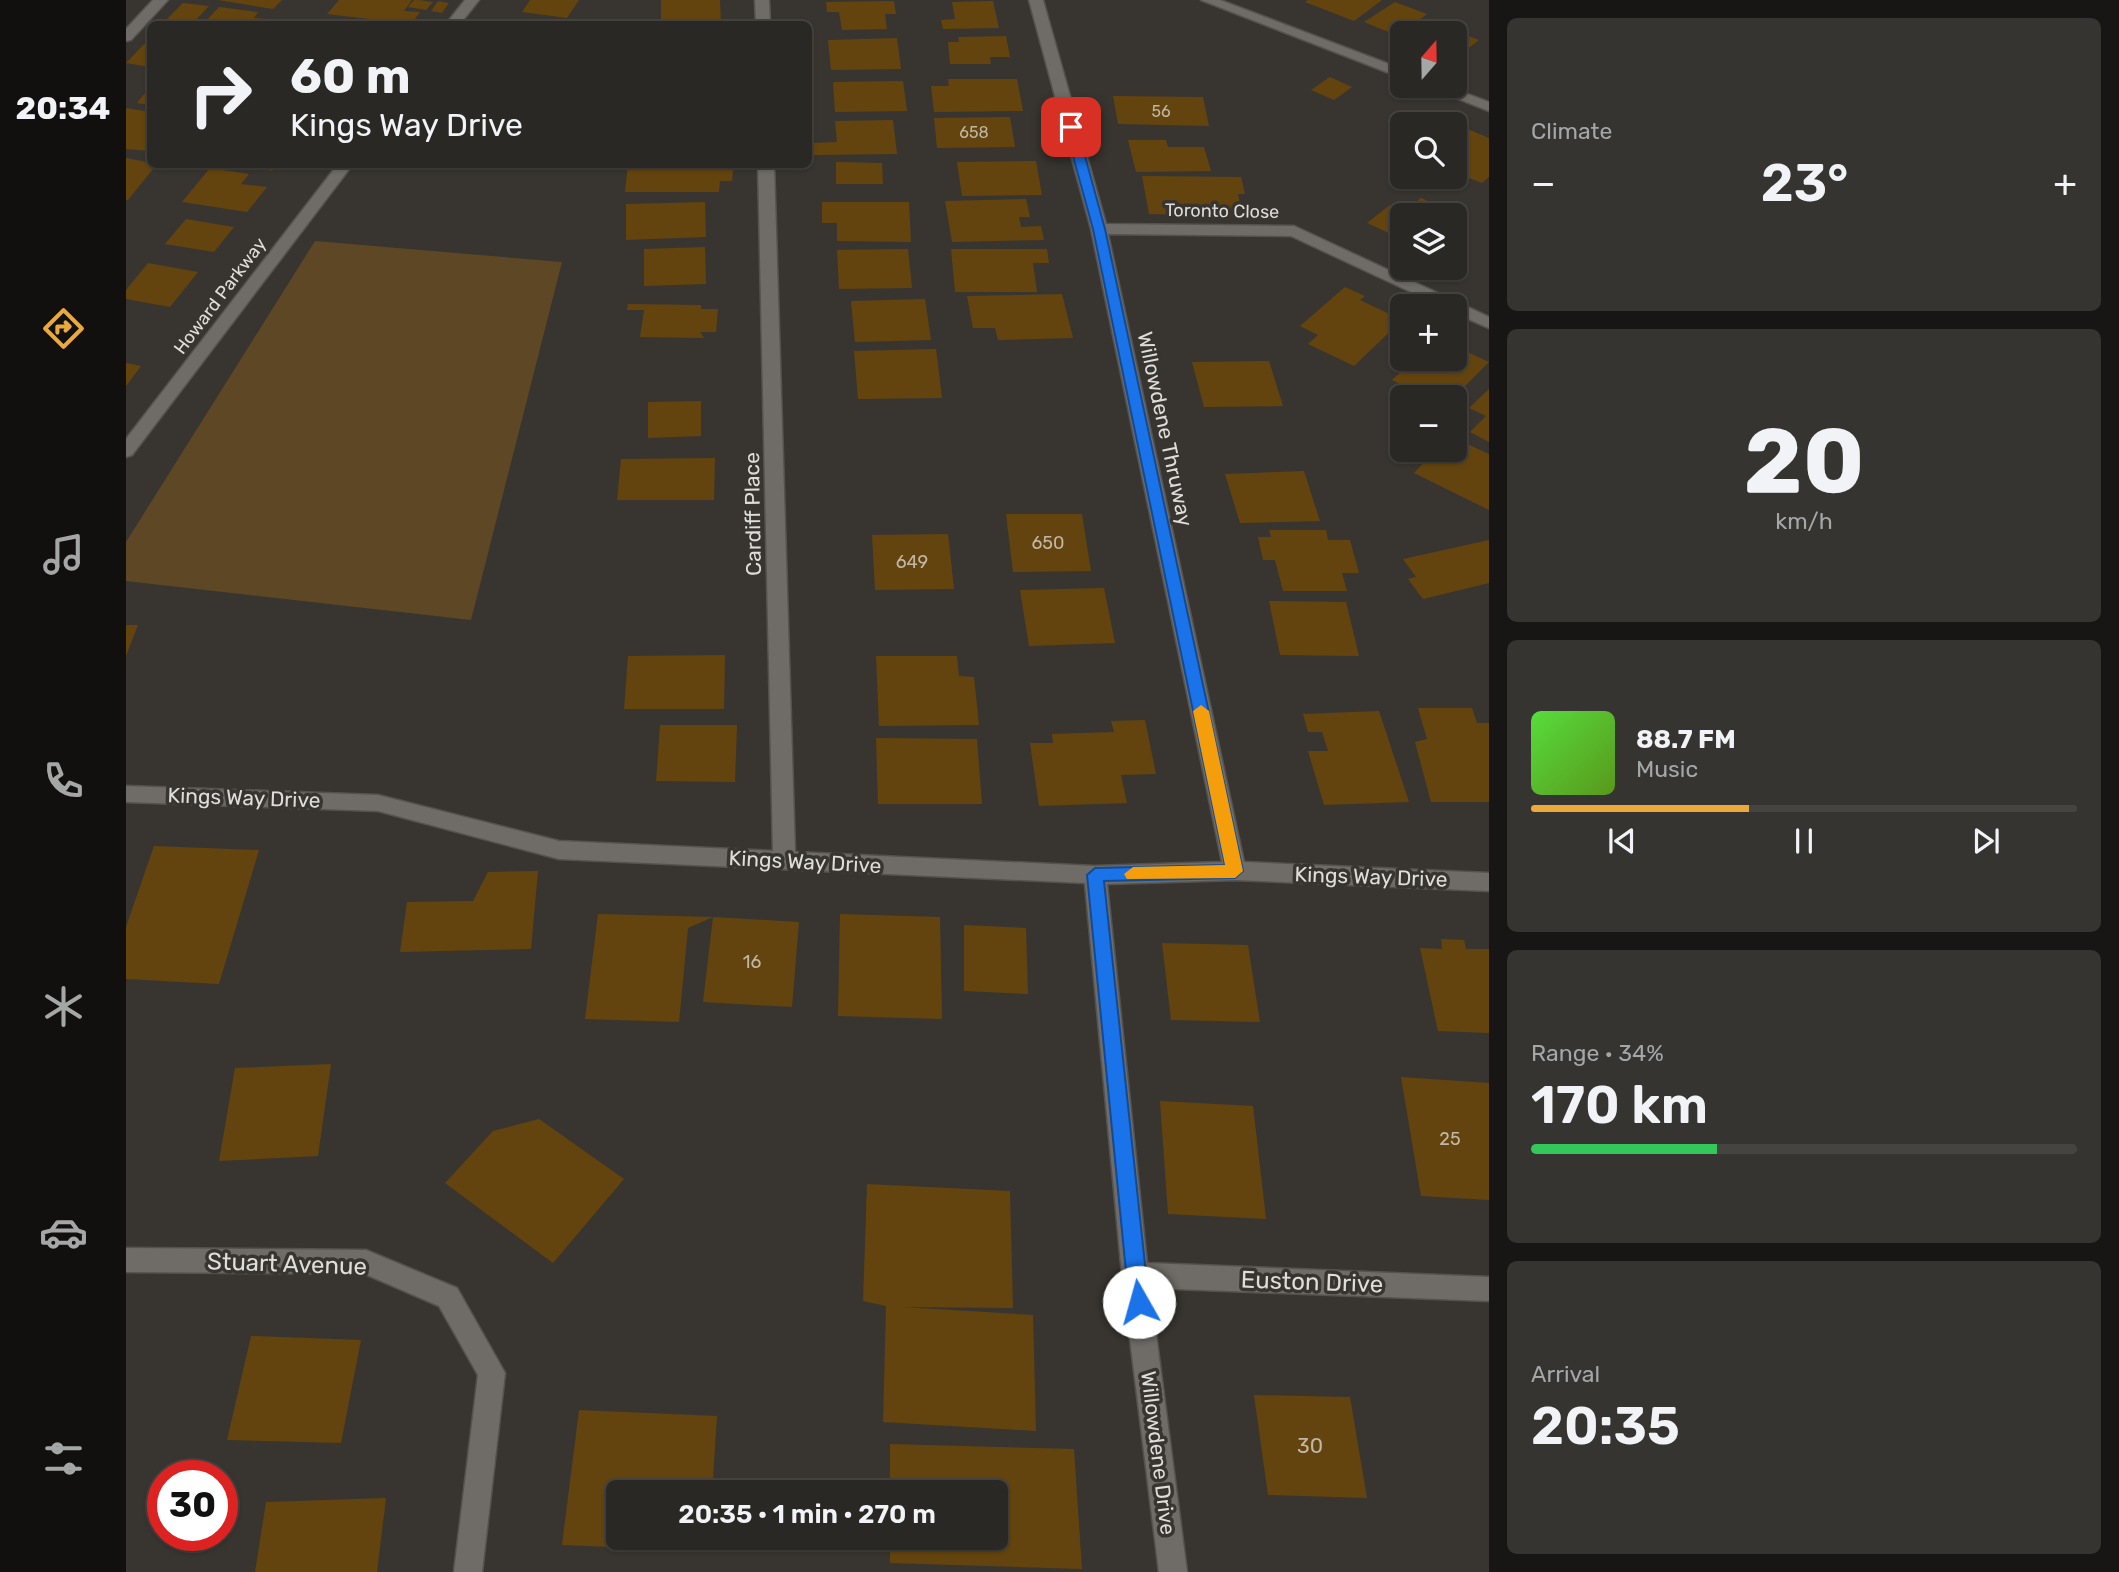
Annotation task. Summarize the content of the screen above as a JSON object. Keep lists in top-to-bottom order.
{
  "streets": {
    "street": [
      "Toronto Close",
      "Howard Parkway",
      "Willowdene Thruway",
      "Cardiff Place",
      "Kings Way Drive",
      "Stuart Avenue",
      "Euston Drive",
      "Willowdene Drive"
    ]
  },
  "crossings": [
    ["Toronto Close", "Willowdene Thruway"],
    ["Willowdene Thruway", "Kings Way Drive"],
    ["Cardiff Place", "Kings Way Drive"],
    ["Kings Way Drive", "Willowdene Drive"],
    ["Euston Drive", "Willowdene Drive"]
  ],
  "house_numbers": [
    "56",
    "658",
    "650",
    "649",
    "16",
    "25",
    "30"
  ],
  "north": "top",
  "page": {
    "tabs": "20:34",
    "tile": [
      "Climate",
      ["20", "km/h"],
      ["Range · 34%", "170 km"],
      ["Arrival", "20:35"]
    ],
    "map_buttons": ["+", "−"],
    "turn": ["60 m", "Kings Way Drive"],
    "heat": ["−", "23°", "+"],
    "song": ["88.7 FM", "Music"],
    "limit": "30",
    "trip": "20:35 · 1 min · 270 m"
  }
}
